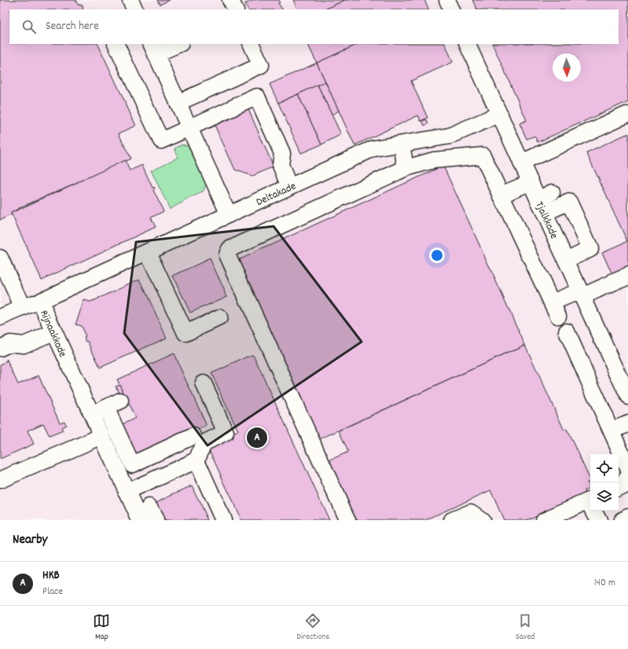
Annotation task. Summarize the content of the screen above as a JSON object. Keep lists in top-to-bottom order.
{
  "streets": {
    "street": ["Deltakade", "Tjalkkade", "Rijnaakkade"]
  },
  "crossings": [
    ["Deltakade", "Tjalkkade"],
    ["Deltakade", "Rijnaakkade"]
  ],
  "north": "bottom",
  "page": {
    "search": "Search here",
    "pins": "A",
    "heading": "Nearby",
    "list": [
      {
        "mark": "A",
        "name": "HKB",
        "note": "Place",
        "value": "140 m"
      }
    ],
    "nav": ["Map", "Directions", "Saved"]
  }
}
